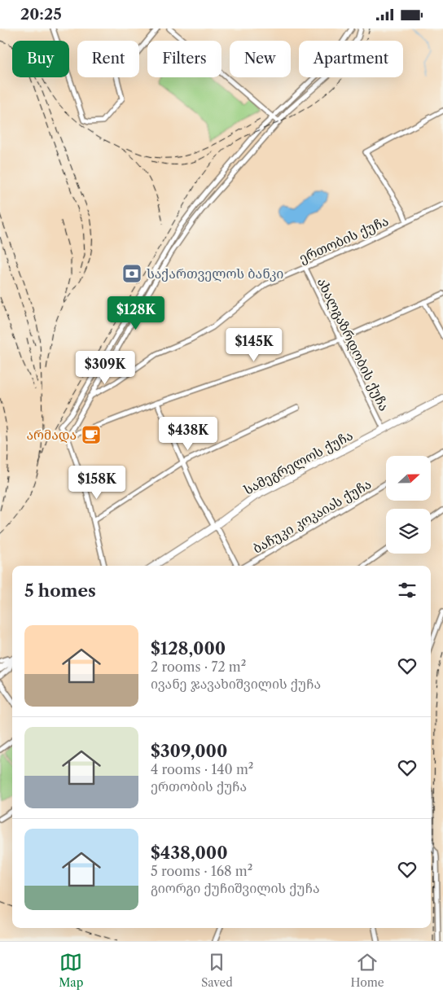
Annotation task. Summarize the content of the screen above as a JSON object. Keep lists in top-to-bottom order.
{
  "streets": {
    "main road": ["სამეგრელოს ქუჩა"],
    "street": ["ერთობის ქუჩა", "ახალგაზრდობის ქუჩა", "ბაჩუკი კოკაიას ქუჩა"]
  },
  "crossings": [
    ["ერთობის ქუჩა", "ახალგაზრდობის ქუჩა"],
    ["ახალგაზრდობის ქუჩა", "სამეგრელოს ქუჩა"]
  ],
  "places": {
    "bank": ["საქართველოს ბანკი"],
    "cafe": ["არმადა"]
  },
  "north": "right",
  "page": {
    "status": "20:25",
    "chip": [
      "Buy",
      "Rent",
      "Filters",
      "New",
      "Apartment"
    ],
    "price": [
      "$128K",
      "$145K",
      "$309K",
      "$438K",
      "$158K"
    ],
    "heading": "5 homes",
    "list": [
      {
        "name": "$128,000",
        "note": "2 rooms · 72 m² · ივანე ჯავახიშვილის ქუჩა"
      },
      {
        "name": "$309,000",
        "note": "4 rooms · 140 m² · ერთობის ქუჩა"
      },
      {
        "name": "$438,000",
        "note": "5 rooms · 168 m² · გიორგი ქუჩიშვილის ქუჩა"
      }
    ],
    "tabs": ["Map", "Saved", "Home"]
  }
}
